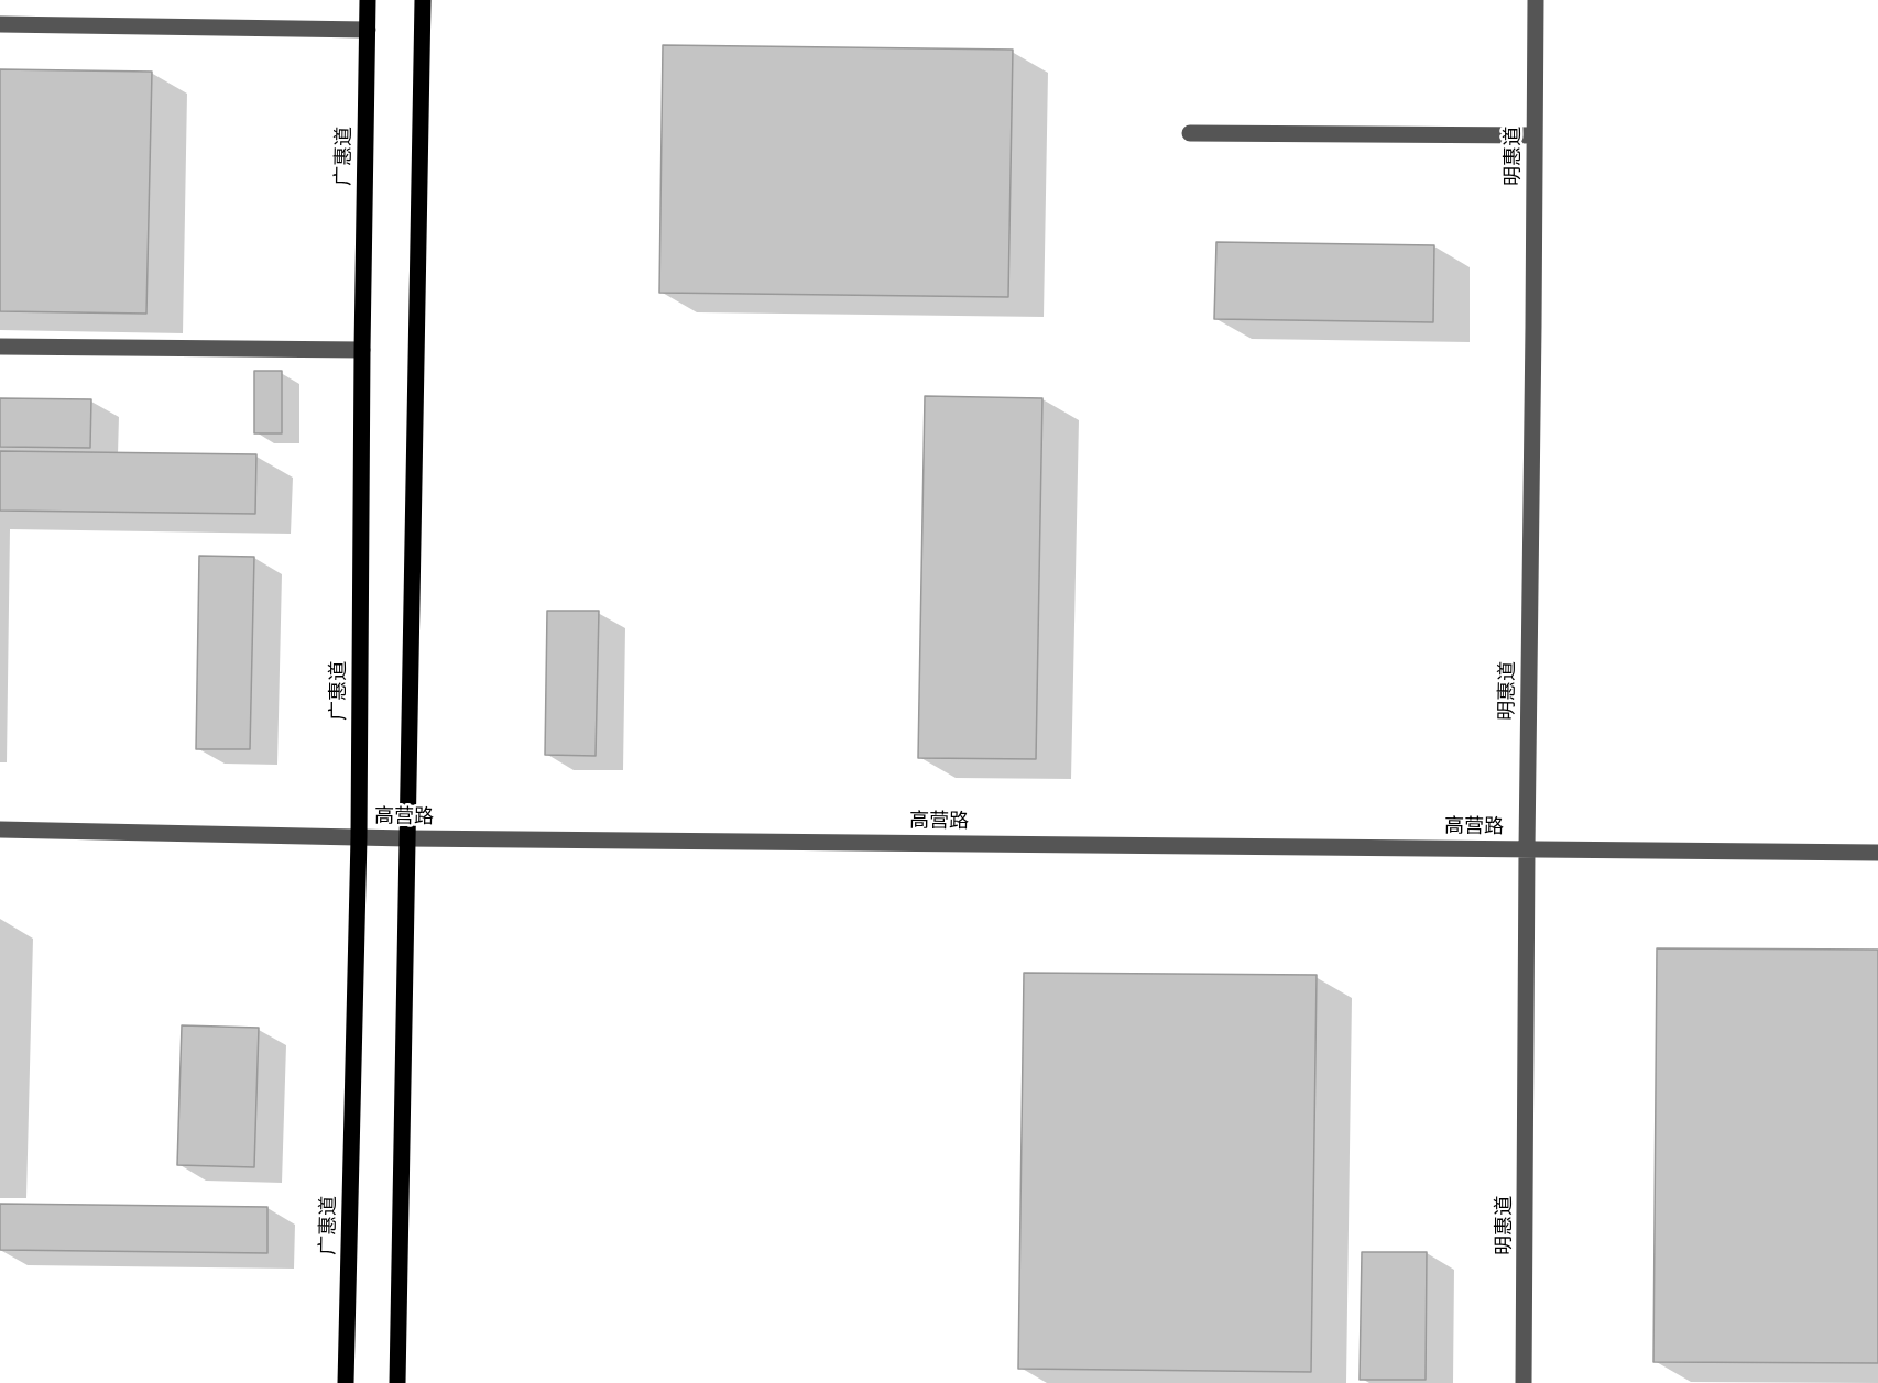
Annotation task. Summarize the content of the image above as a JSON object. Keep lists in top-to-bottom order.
{
  "streets": {
    "main road": ["广惠道"],
    "street": ["明惠道", "高营路"]
  },
  "crossings": [
    ["广惠道", "高营路"],
    ["明惠道", "高营路"]
  ]
}
